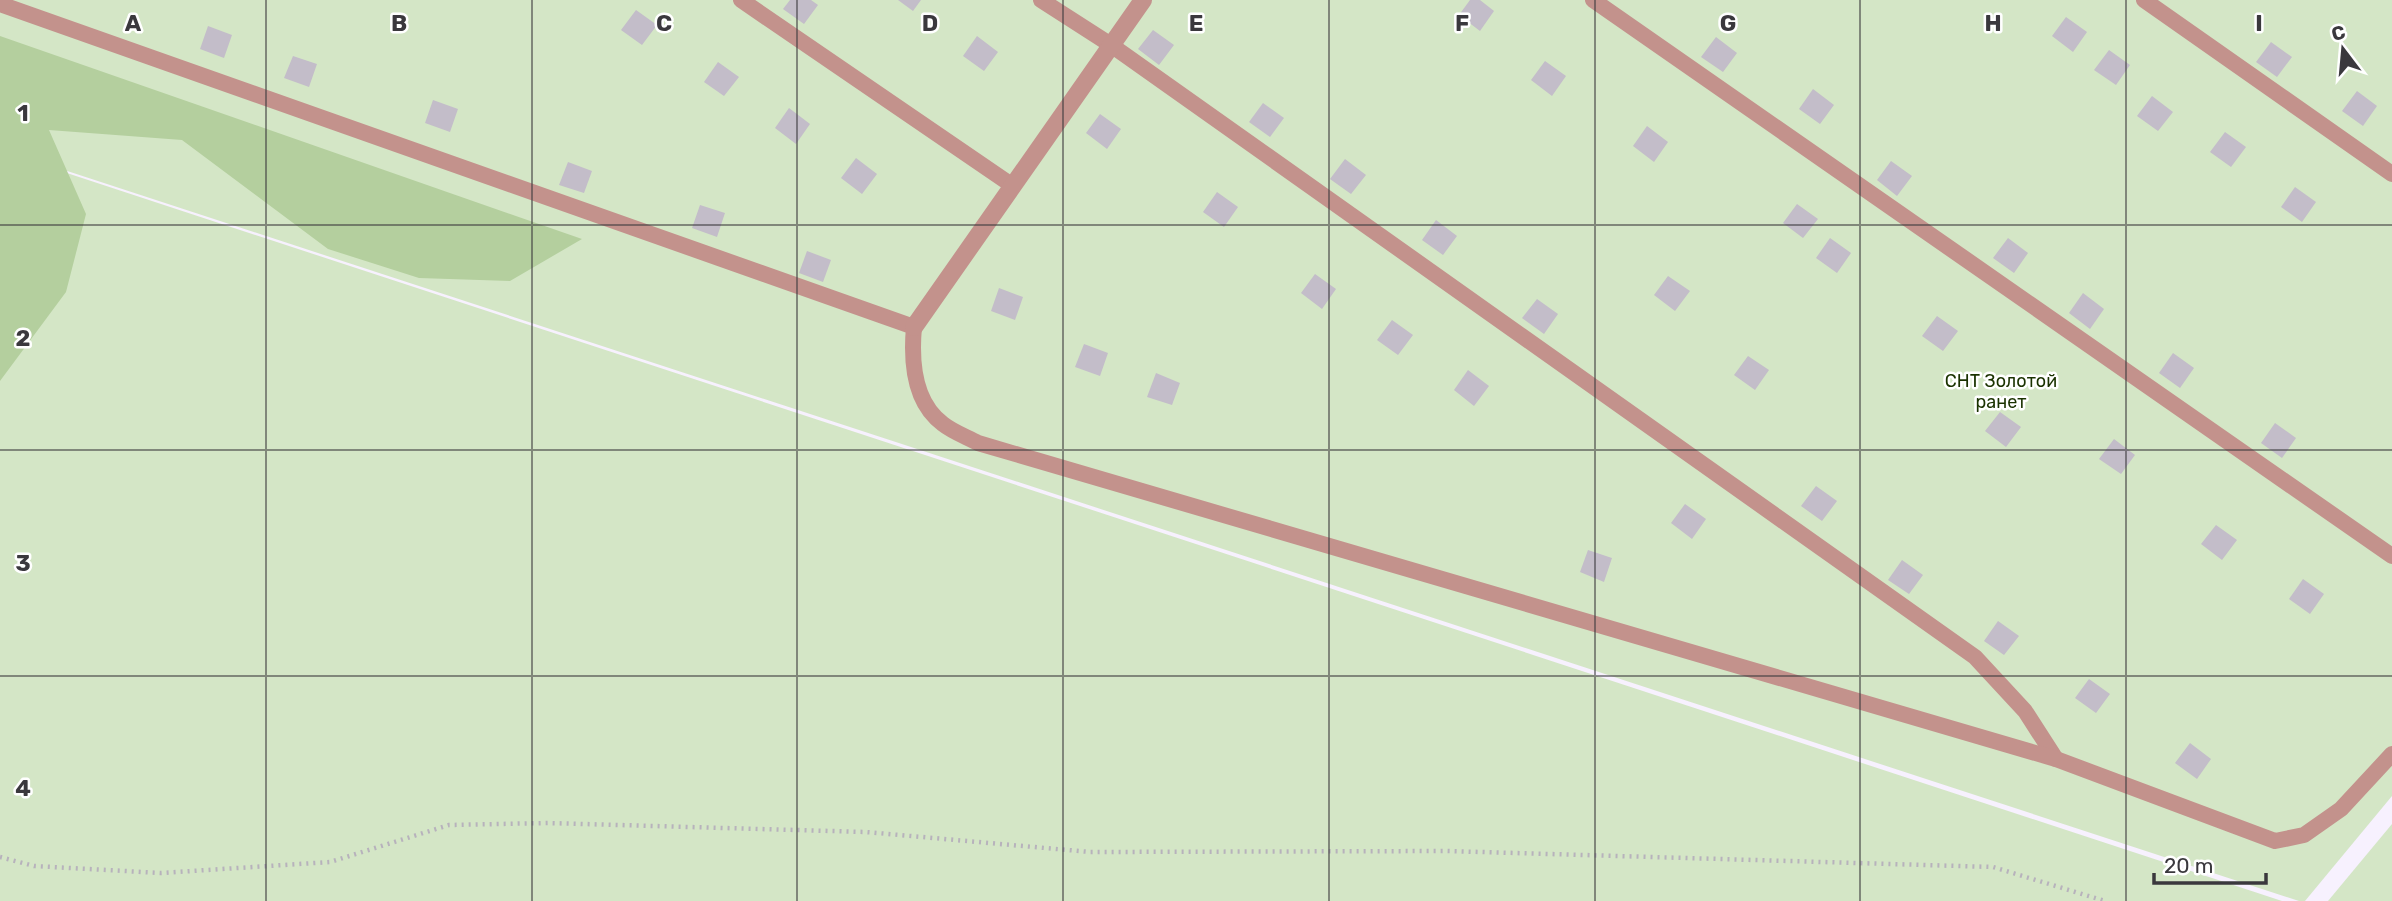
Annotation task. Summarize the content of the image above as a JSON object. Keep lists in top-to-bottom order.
{
  "parks": ["СНТ Золотой ранет"],
  "scale_bar": "20 m",
  "north": "top",
  "grid": {
    "columns": [
      "A",
      "B",
      "C",
      "D",
      "E",
      "F",
      "G",
      "H",
      "I"
    ],
    "rows": [
      "1",
      "2",
      "3",
      "4"
    ]
  }
}
